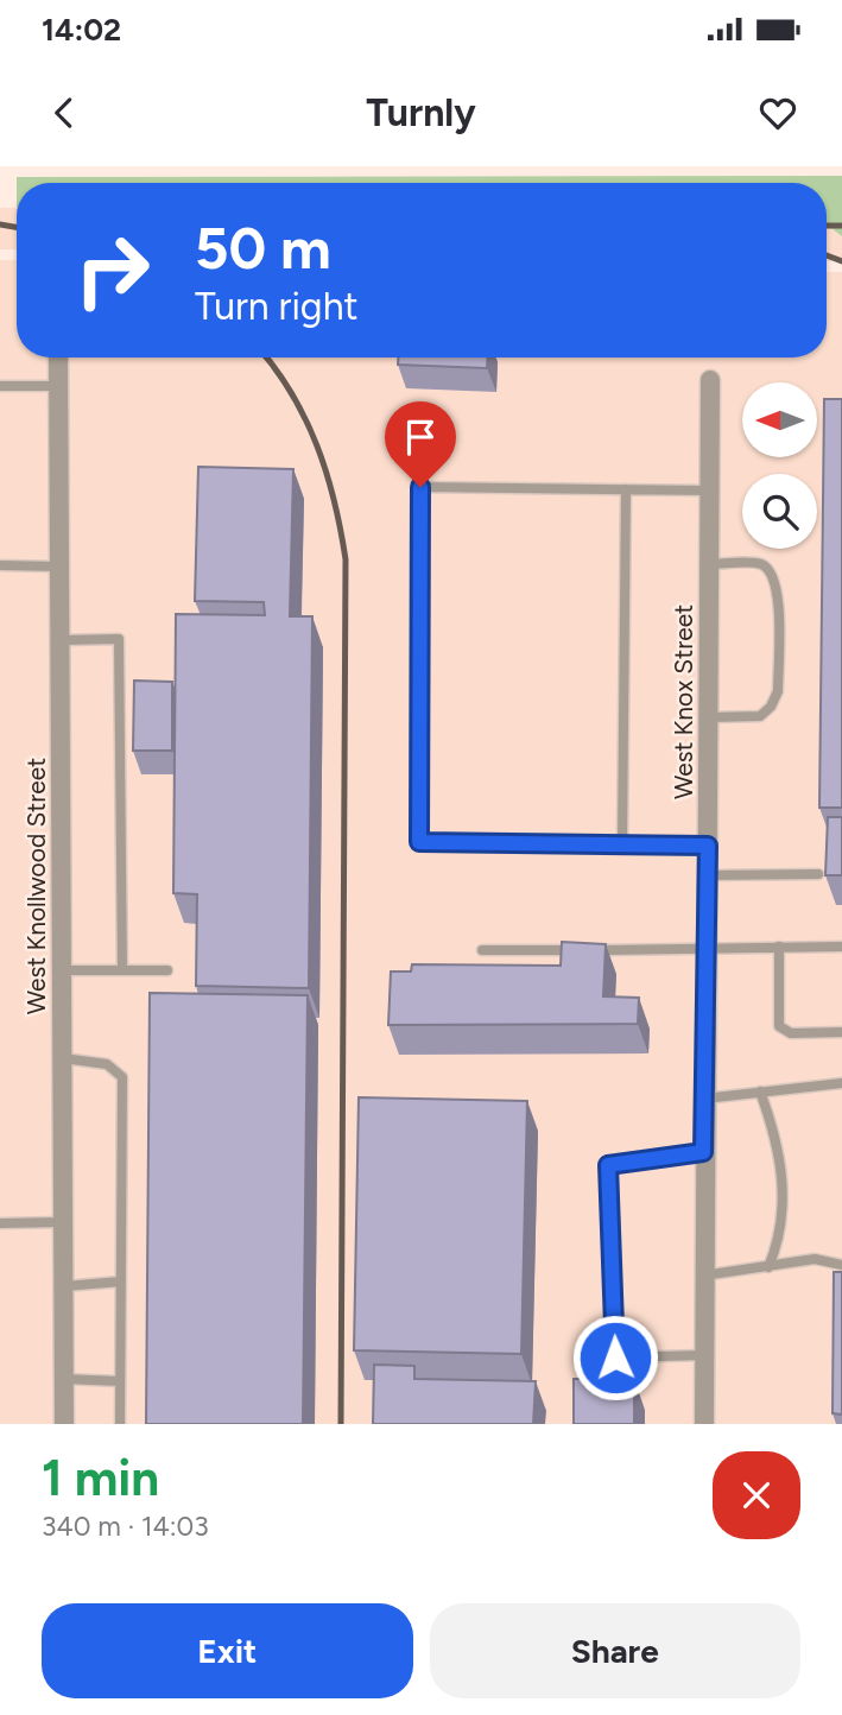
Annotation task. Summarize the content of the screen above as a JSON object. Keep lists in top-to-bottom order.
{
  "streets": {
    "street": ["West Knox Street", "West Knollwood Street"]
  },
  "north": "left",
  "page": {
    "status": "14:02",
    "header": "Turnly",
    "turn": ["50 m", "Turn right"],
    "heading": ["1 min", "340 m · 14:03"],
    "buttons": ["Exit", "Share"]
  }
}
